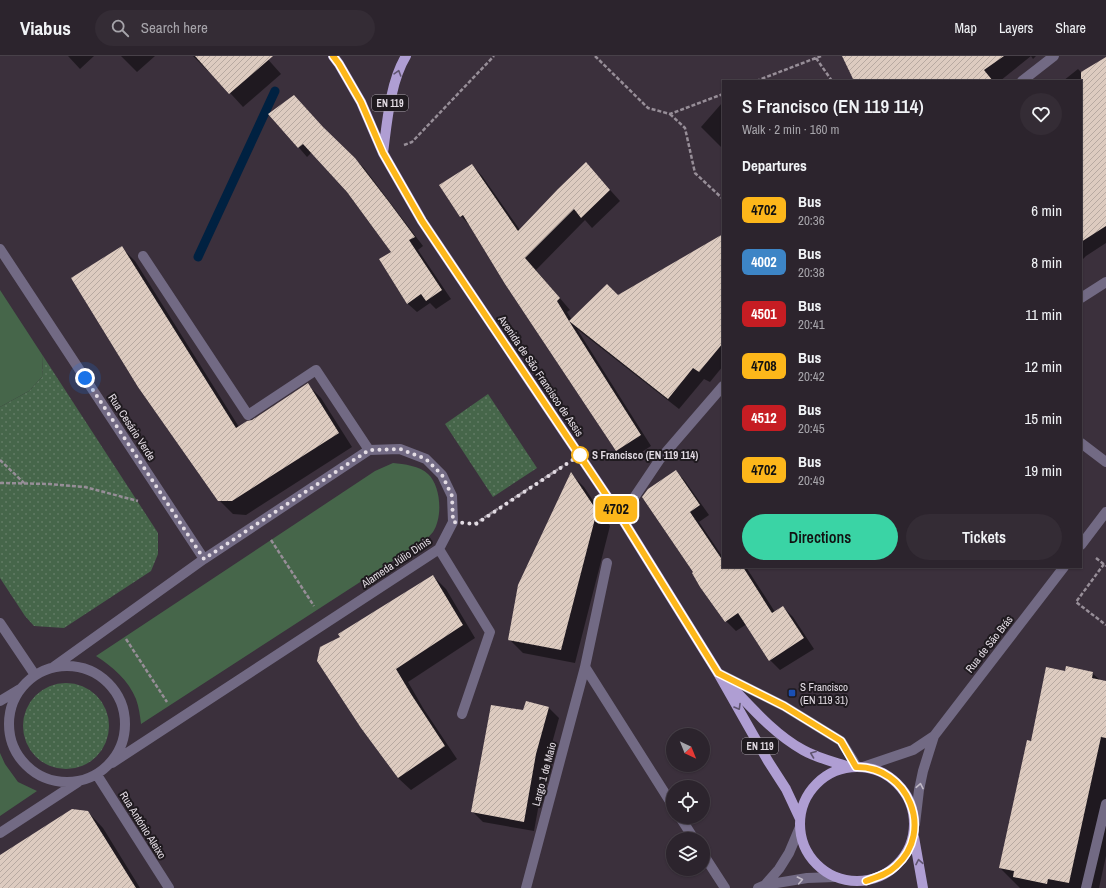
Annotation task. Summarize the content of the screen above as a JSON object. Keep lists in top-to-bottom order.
{
  "streets": {
    "main road": ["EN 119", "Avenida de São Francisco de Assis"],
    "street": [
      "Rua Cesário Verde",
      "Alameda Júlio Dinis",
      "Rua de São Brás",
      "Largo 1 de Maio",
      "Rua António Aleixo"
    ]
  },
  "crossings": [
    ["EN 119", "Avenida de São Francisco de Assis"],
    ["Avenida de São Francisco de Assis", "Rua de São Brás"],
    ["Rua Cesário Verde", "Alameda Júlio Dinis"],
    ["Alameda Júlio Dinis", "Rua António Aleixo"]
  ],
  "places": {
    "other": ["S Francisco (EN 119 114)"],
    "transit": ["S Francisco (EN 119 31)"]
  },
  "lines": ["bus line 4702"],
  "north": "bottom right",
  "page": {
    "header": "Viabus",
    "search": "Search here",
    "nav": ["Map", "Layers", "Share"],
    "on_map": "4702",
    "heading": [
      ["S Francisco (EN 119 114)", "Walk · 2 min · 160 m"],
      "Departures"
    ],
    "list": [
      {
        "mark": "4702",
        "name": "Bus",
        "note": "20:36",
        "value": "6 min"
      },
      {
        "mark": "4002",
        "name": "Bus",
        "note": "20:38",
        "value": "8 min"
      },
      {
        "mark": "4501",
        "name": "Bus",
        "note": "20:41",
        "value": "11 min"
      },
      {
        "mark": "4708",
        "name": "Bus",
        "note": "20:42",
        "value": "12 min"
      },
      {
        "mark": "4512",
        "name": "Bus",
        "note": "20:45",
        "value": "15 min"
      },
      {
        "mark": "4702",
        "name": "Bus",
        "note": "20:49",
        "value": "19 min"
      }
    ],
    "buttons": ["Directions", "Tickets"]
  }
}
